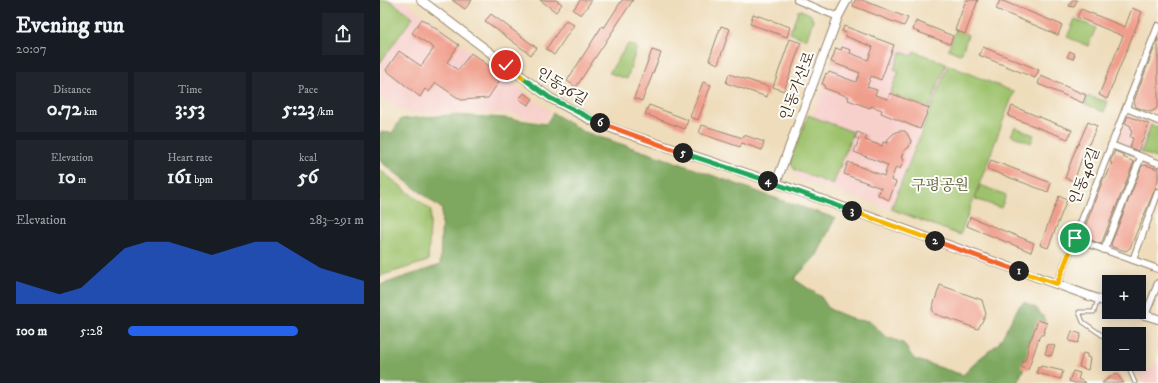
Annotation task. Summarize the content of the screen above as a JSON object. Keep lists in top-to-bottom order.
{
  "streets": {
    "street": ["인동36길", "인동가산로", "인동46길"]
  },
  "crossings": [
    ["인동36길", "인동가산로"]
  ],
  "parks": ["구평공원"],
  "page": {
    "heading": ["Evening run", "20:07"],
    "stats": [
      ["Distance", "0.72 km"],
      ["Time", "3:53"],
      ["Pace", "5:23 /km"],
      ["Elevation", "10 m"],
      ["Heart rate", "161 bpm"],
      ["kcal", "56"]
    ],
    "pins": [
      "6",
      "5",
      "4",
      "3",
      "2",
      "1"
    ],
    "chart": ["Elevation", "283–291 m"],
    "map_buttons": ["+", "−"],
    "list": [
      {
        "name": "100 m",
        "note": "5:28"
      }
    ]
  }
}
